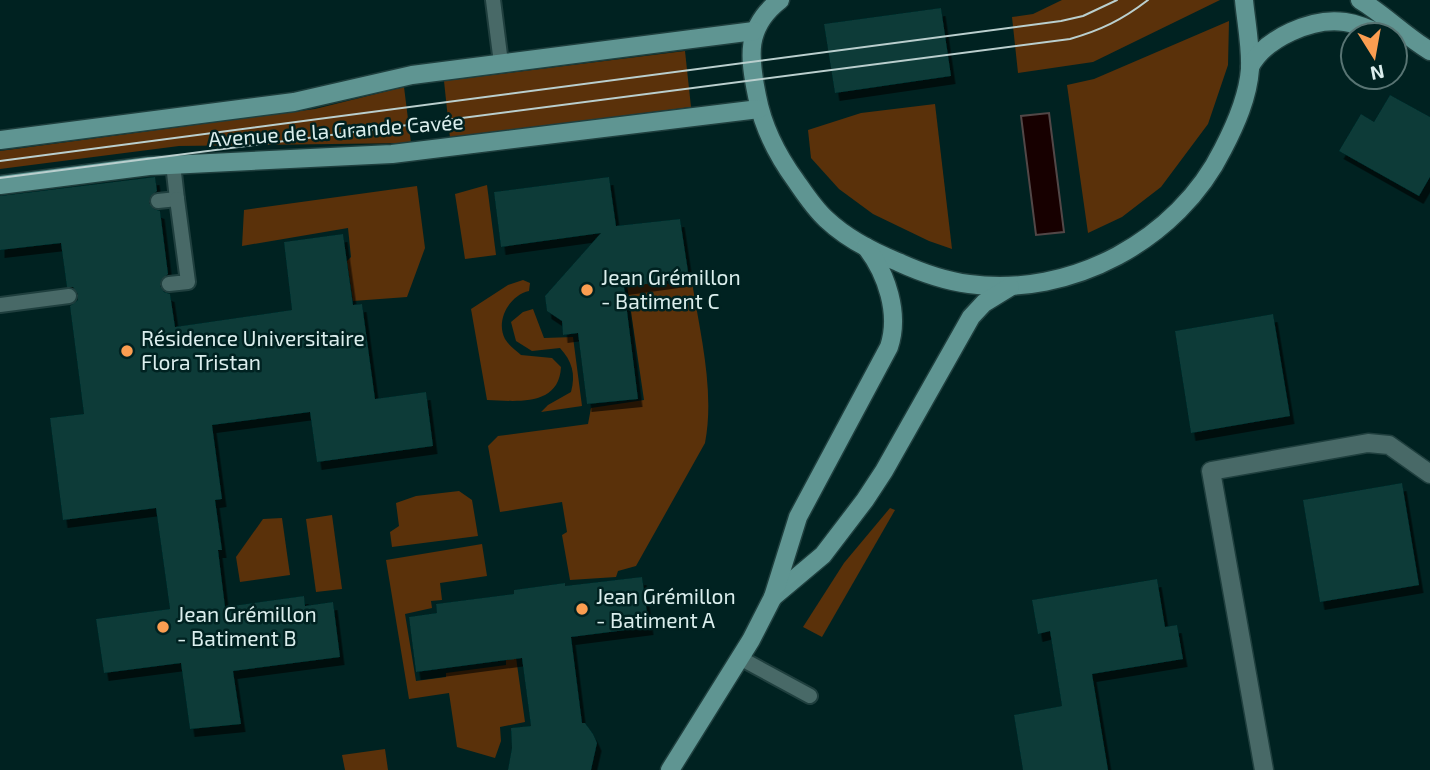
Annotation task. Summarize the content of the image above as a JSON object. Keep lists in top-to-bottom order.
{
  "streets": {
    "main road": ["Avenue de la Grande Cavée"]
  },
  "places": [
    "Jean Grémillon - Batiment C",
    "Résidence Universitaire Flora Tristan",
    "Jean Grémillon - Batiment A",
    "Jean Grémillon - Batiment B"
  ],
  "north": "bottom"
}
